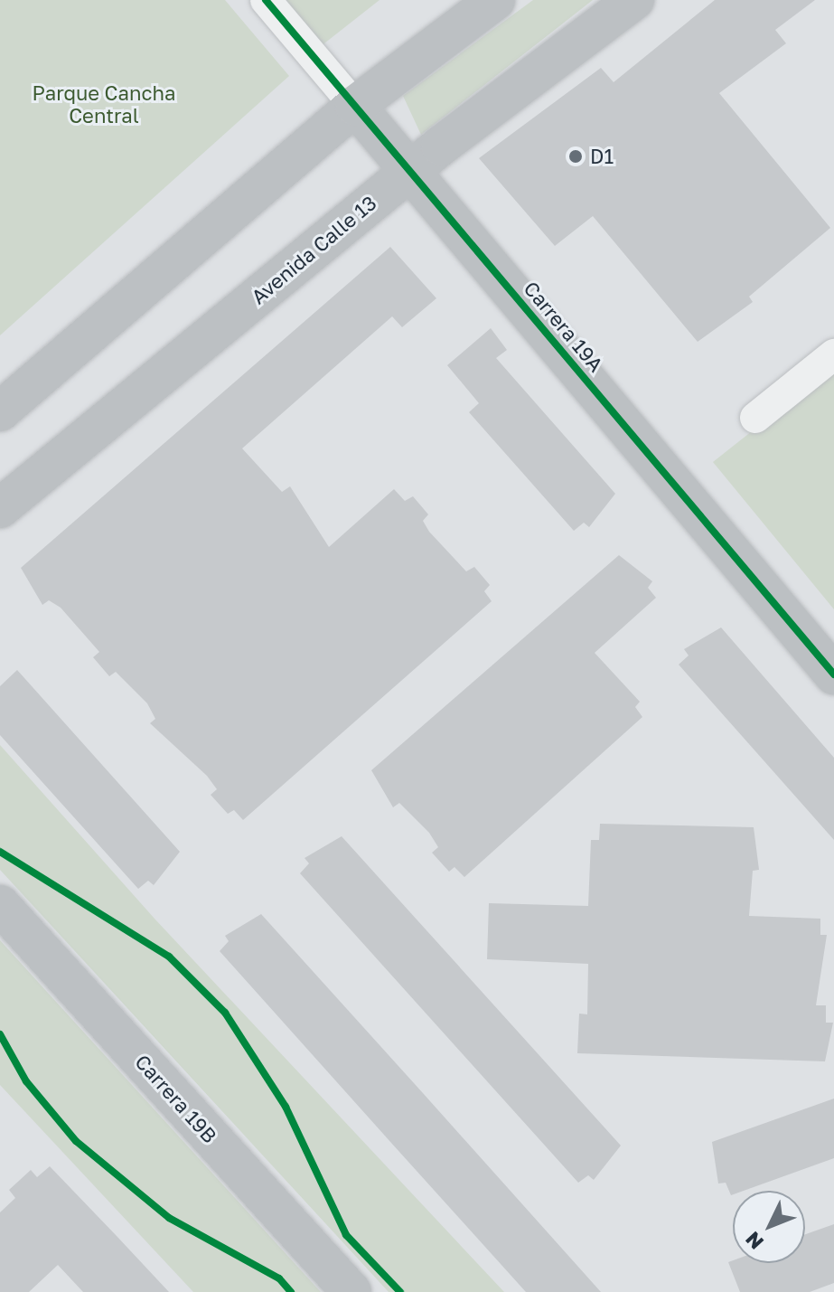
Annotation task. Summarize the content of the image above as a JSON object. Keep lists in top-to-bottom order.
{
  "streets": {
    "street": ["Avenida Calle 13", "Carrera 19A", "Carrera 19B"]
  },
  "crossings": [
    ["Avenida Calle 13", "Carrera 19A"]
  ],
  "parks": ["Parque Cancha Central"],
  "places": ["D1"],
  "north": "bottom left"
}
